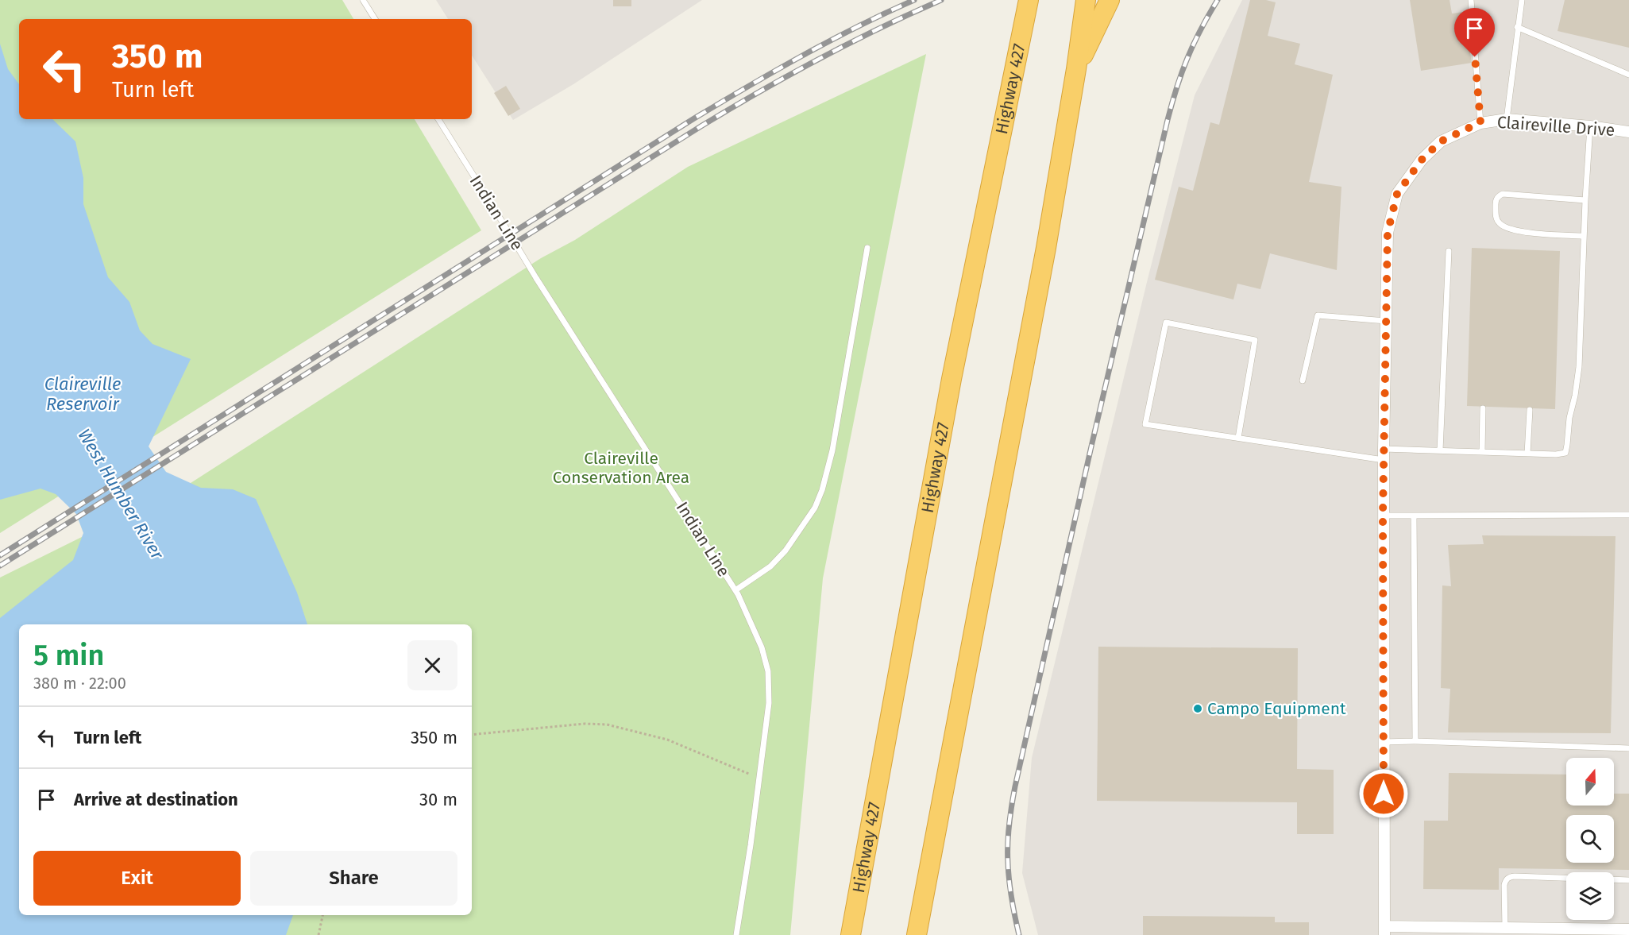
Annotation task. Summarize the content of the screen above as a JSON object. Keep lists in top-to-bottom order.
{
  "streets": {
    "highway": ["Highway 427"],
    "street": ["Claireville Drive"],
    "lane": ["Indian Line"]
  },
  "water": ["Claireville Reservoir", "West Humber River"],
  "parks": ["Claireville Conservation Area"],
  "places": ["Campo Equipment"],
  "north": "top",
  "page": {
    "turn": ["350 m", "Turn left"],
    "heading": ["5 min", "380 m · 22:00"],
    "list": [
      {
        "name": "Turn left",
        "value": "350 m"
      },
      {
        "name": "Arrive at destination",
        "value": "30 m"
      }
    ],
    "buttons": ["Exit", "Share"]
  }
}
